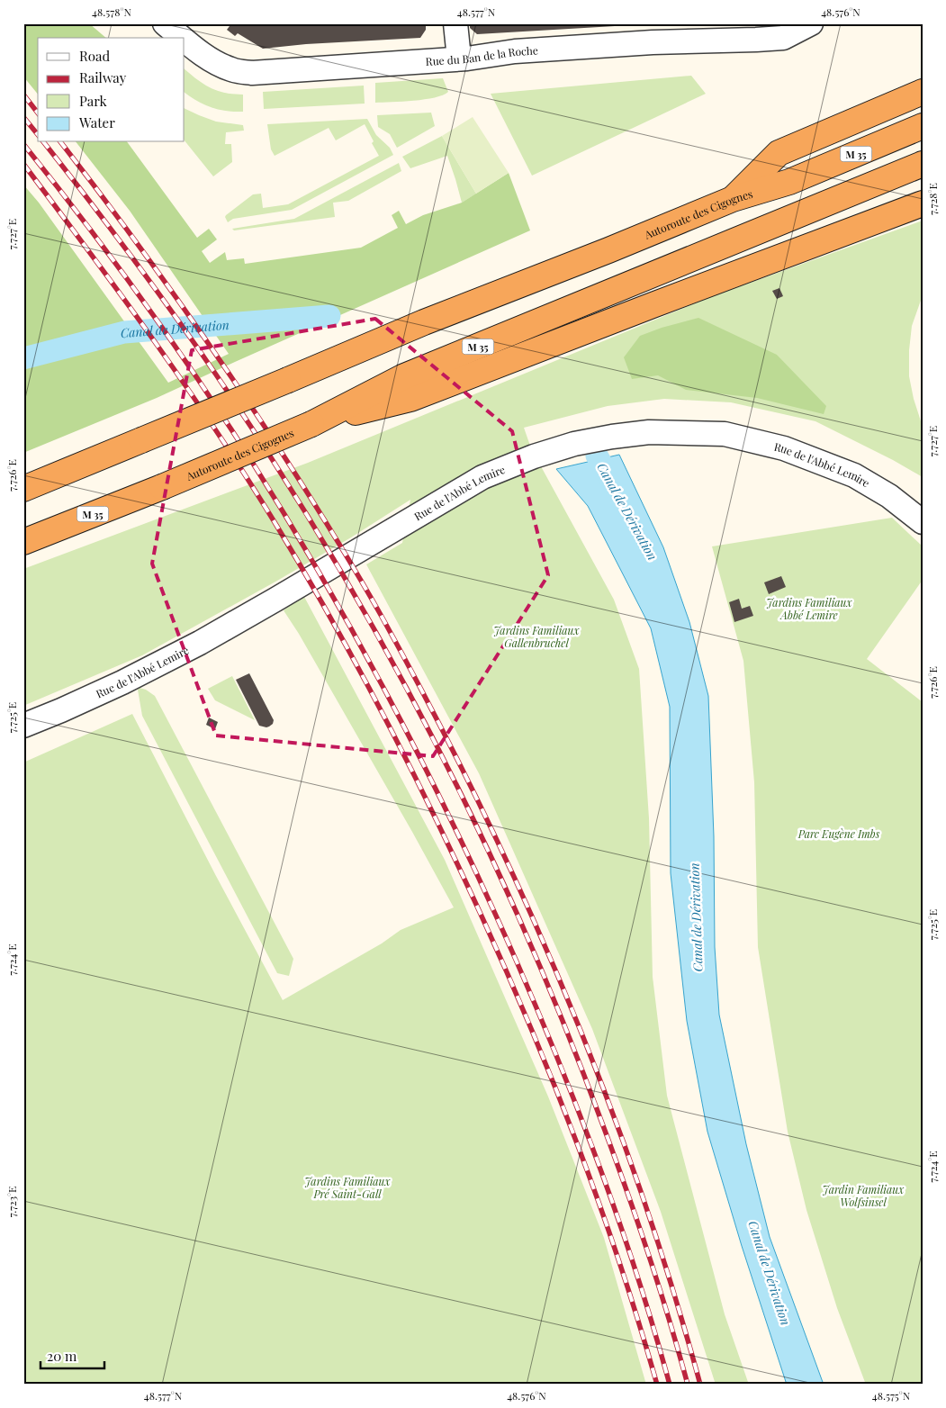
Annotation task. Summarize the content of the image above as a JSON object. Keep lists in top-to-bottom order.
{
  "streets": {
    "highway": ["M 35", "Autoroute des Cigognes"],
    "street": ["Rue du Ban de la Roche", "Rue de l'Abbé Lemire"]
  },
  "crossings": [
    ["M 35", "Autoroute des Cigognes"]
  ],
  "water": ["Canal de Dérivation"],
  "parks": [
    "Jardins Familiaux Abbé Lemire",
    "Jardins Familiaux Gallenbruchel",
    "Parc Eugène Imbs",
    "Jardins Familiaux Pré Saint-Gall",
    "Jardin Familiaux Wolfsinsel"
  ],
  "legend": [
    "Road",
    "Railway",
    "Park",
    "Water"
  ],
  "scale_bar": "20 m",
  "coordinates": [
    "48.578°N",
    "48.577°N",
    "48.576°N",
    "7.728°E",
    "7.727°E",
    "7.726°E",
    "7.725°E",
    "7.724°E",
    "7.723°E",
    "48.575°N"
  ]
}
